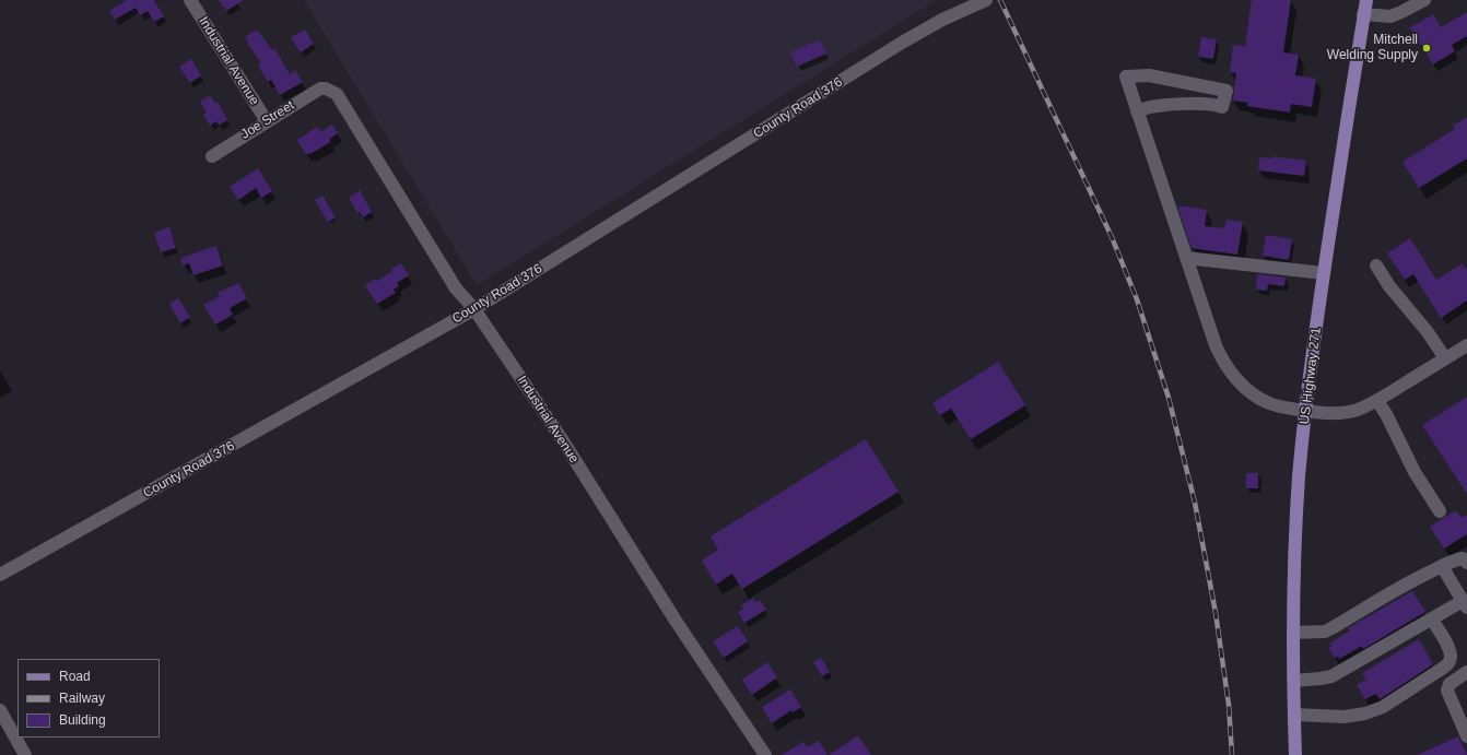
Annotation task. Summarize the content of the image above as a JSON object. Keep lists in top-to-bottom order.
{
  "streets": {
    "main road": ["US Highway 271"],
    "street": ["Industrial Avenue", "County Road 376", "Joe Street"]
  },
  "crossings": [
    ["Industrial Avenue", "County Road 376"],
    ["Industrial Avenue", "Joe Street"]
  ],
  "places": ["Mitchell Welding Supply"],
  "legend": ["Road", "Railway", "Building"]
}
